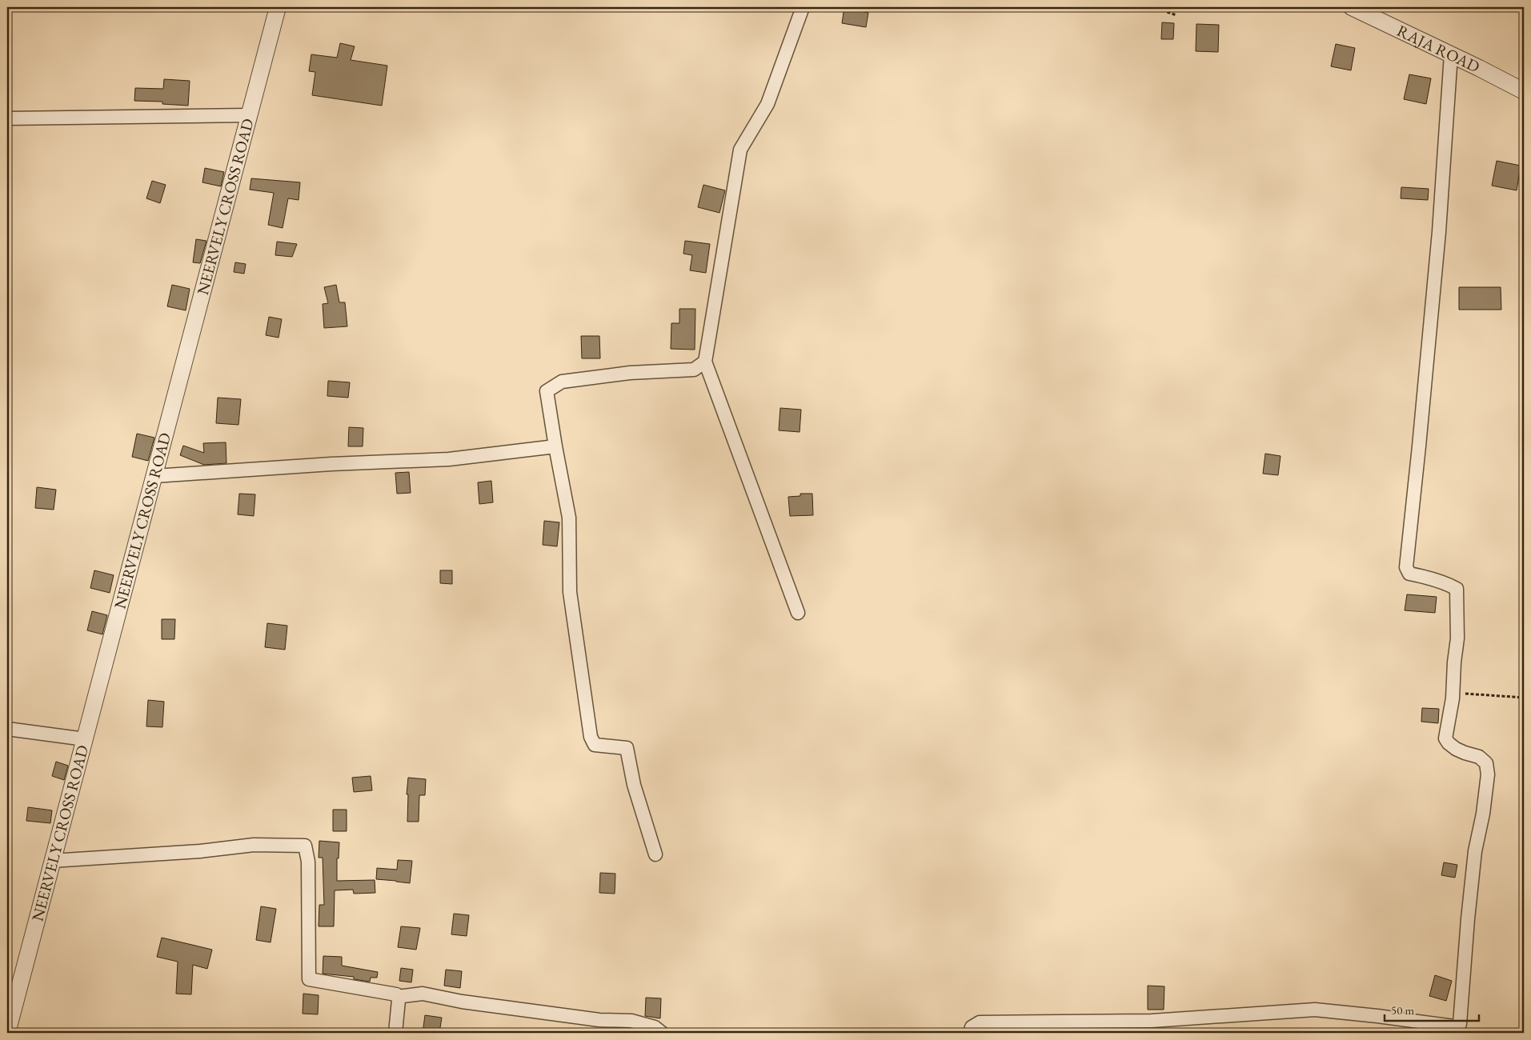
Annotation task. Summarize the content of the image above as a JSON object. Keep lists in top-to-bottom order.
{
  "streets": {
    "street": ["RAJA ROAD", "NEERVELY CROSS ROAD"]
  },
  "scale_bar": "50 m"
}
